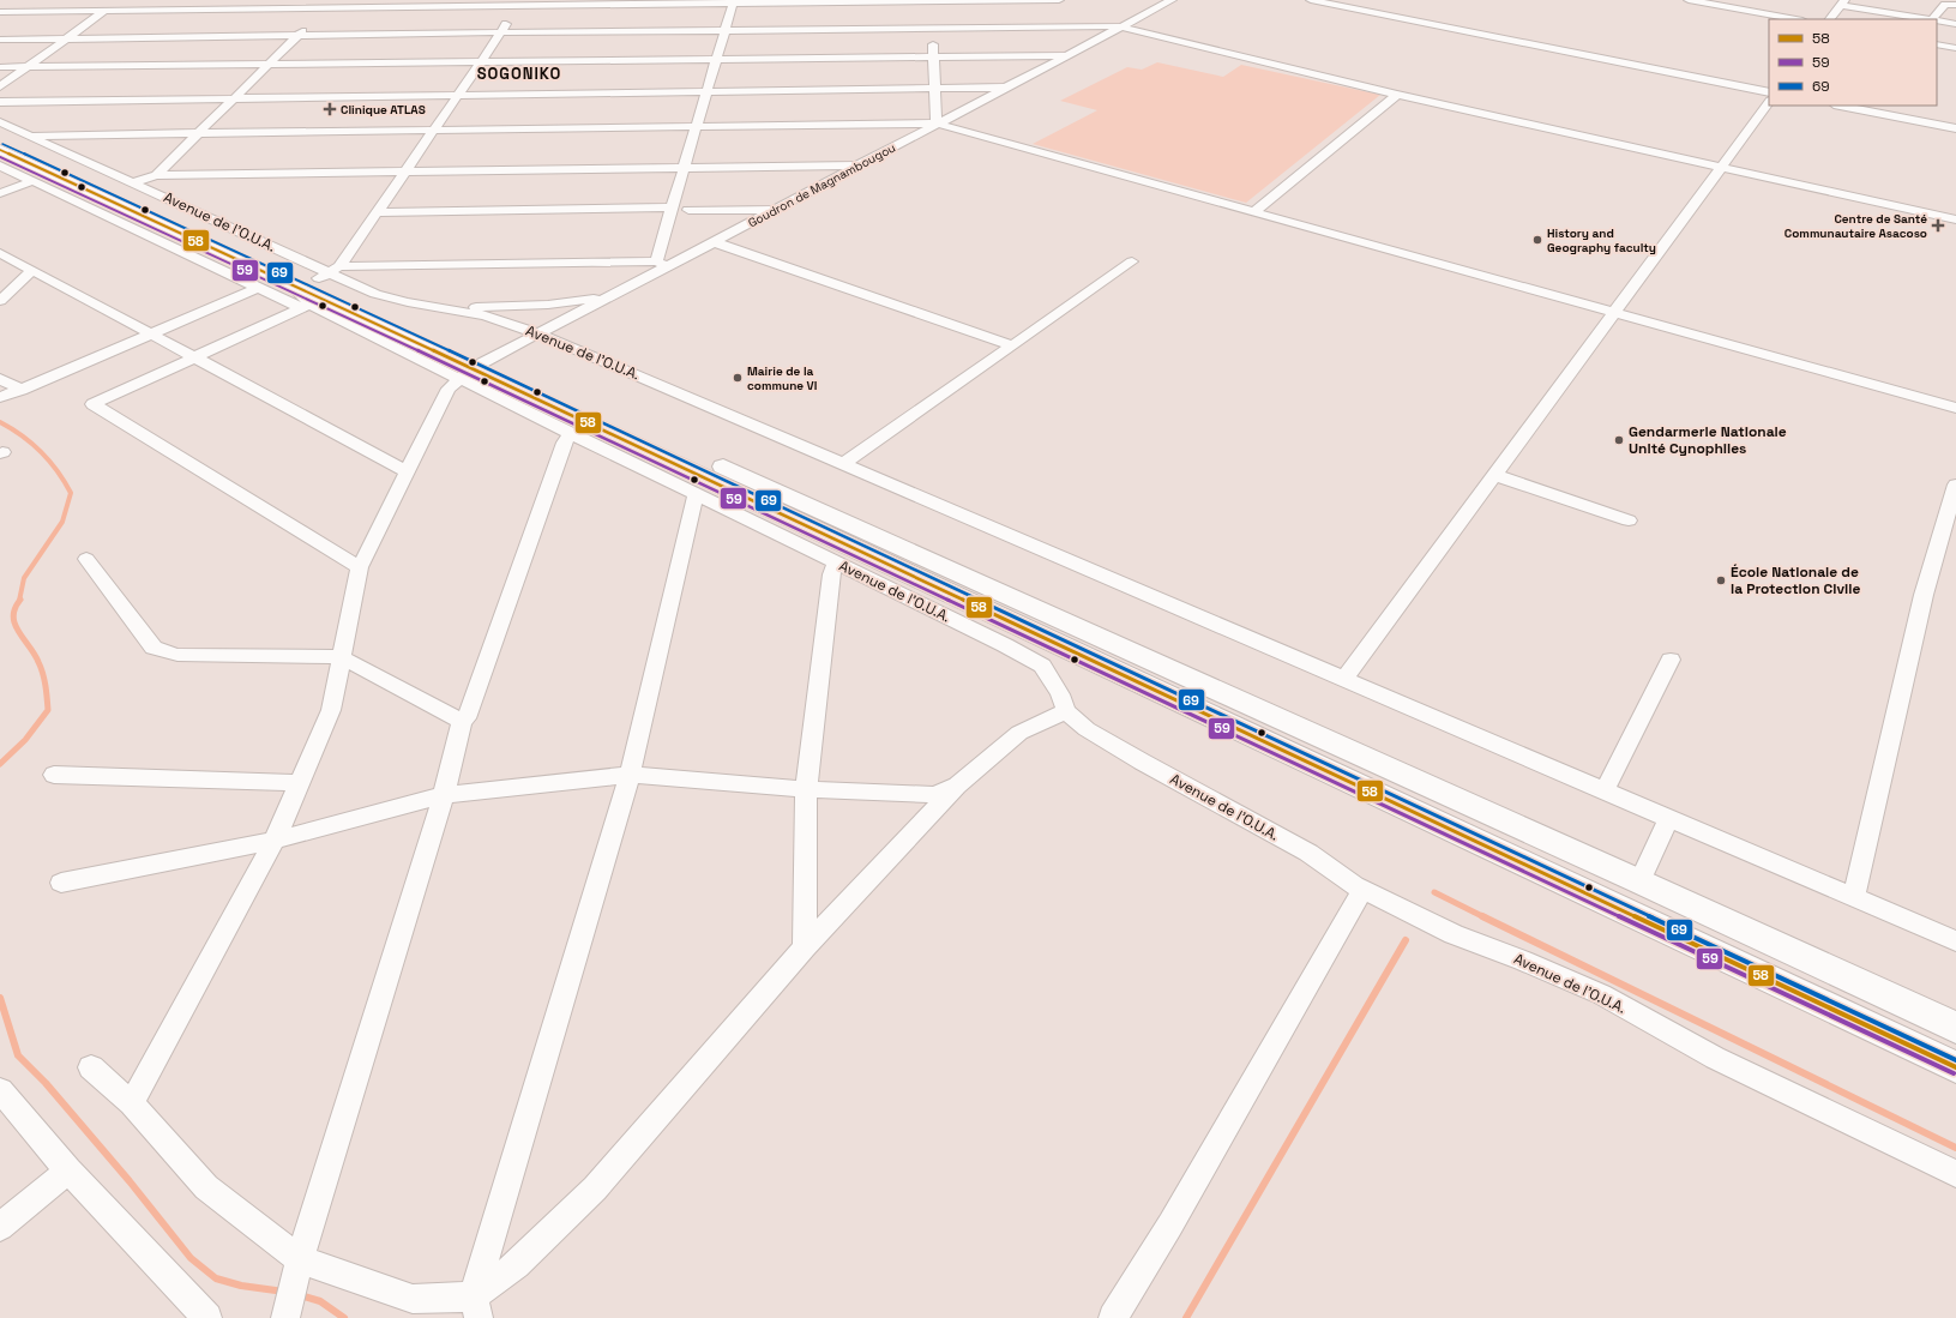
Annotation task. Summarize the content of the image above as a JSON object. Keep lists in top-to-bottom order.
{
  "streets": {
    "highway": ["Avenue de l'O.U.A."],
    "street": ["Goudron de Magnambougou"]
  },
  "crossings": [
    ["Goudron de Magnambougou", "Avenue de l'O.U.A."]
  ],
  "districts": ["SOGONIKO"],
  "places": {
    "health": ["Clinique ATLAS", "Centre de Santé Communautaire Asacoso"],
    "other": [
      "History and Geography faculty",
      "Mairie de la commune VI",
      "Gendarmerie Nationale Unité Cynophiles",
      "École Nationale de la Protection Civile"
    ]
  },
  "lines": ["transit line 69", "transit line 58", "transit line 59"],
  "legend": ["58", "59", "69"]
}
